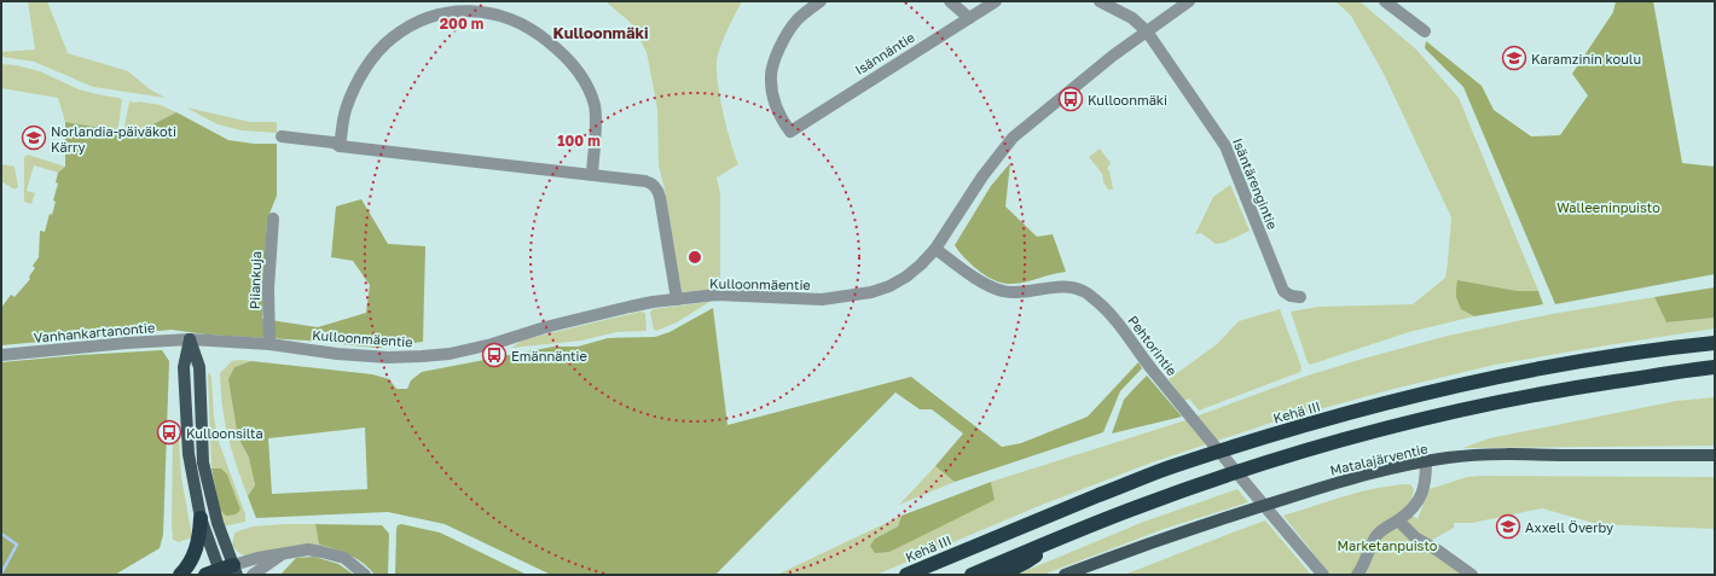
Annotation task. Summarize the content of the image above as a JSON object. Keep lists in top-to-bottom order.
{
  "streets": {
    "highway": ["Kehä III"],
    "main road": ["Matalajärventie"],
    "street": [
      "Isännäntie",
      "Isäntärengintie",
      "Piiankuja",
      "Kulloonmäentie",
      "Vanhankartanontie",
      "Pehtorintie"
    ]
  },
  "crossings": [
    ["Isäntärengintie", "Kulloonmäentie"],
    ["Piiankuja", "Kulloonmäentie"],
    ["Kulloonmäentie", "Vanhankartanontie"],
    ["Kulloonmäentie", "Pehtorintie"]
  ],
  "districts": ["Kulloonmäki"],
  "parks": ["Walleeninpuisto", "Marketanpuisto"],
  "places": {
    "school or university": ["Karamzinin koulu", "Norlandia-päiväkoti Kärry", "Axxell Överby"],
    "bus stop": ["Kulloonmäki", "Emännäntie", "Kulloonsilta"]
  },
  "rings": ["200 m", "100 m"]
}
